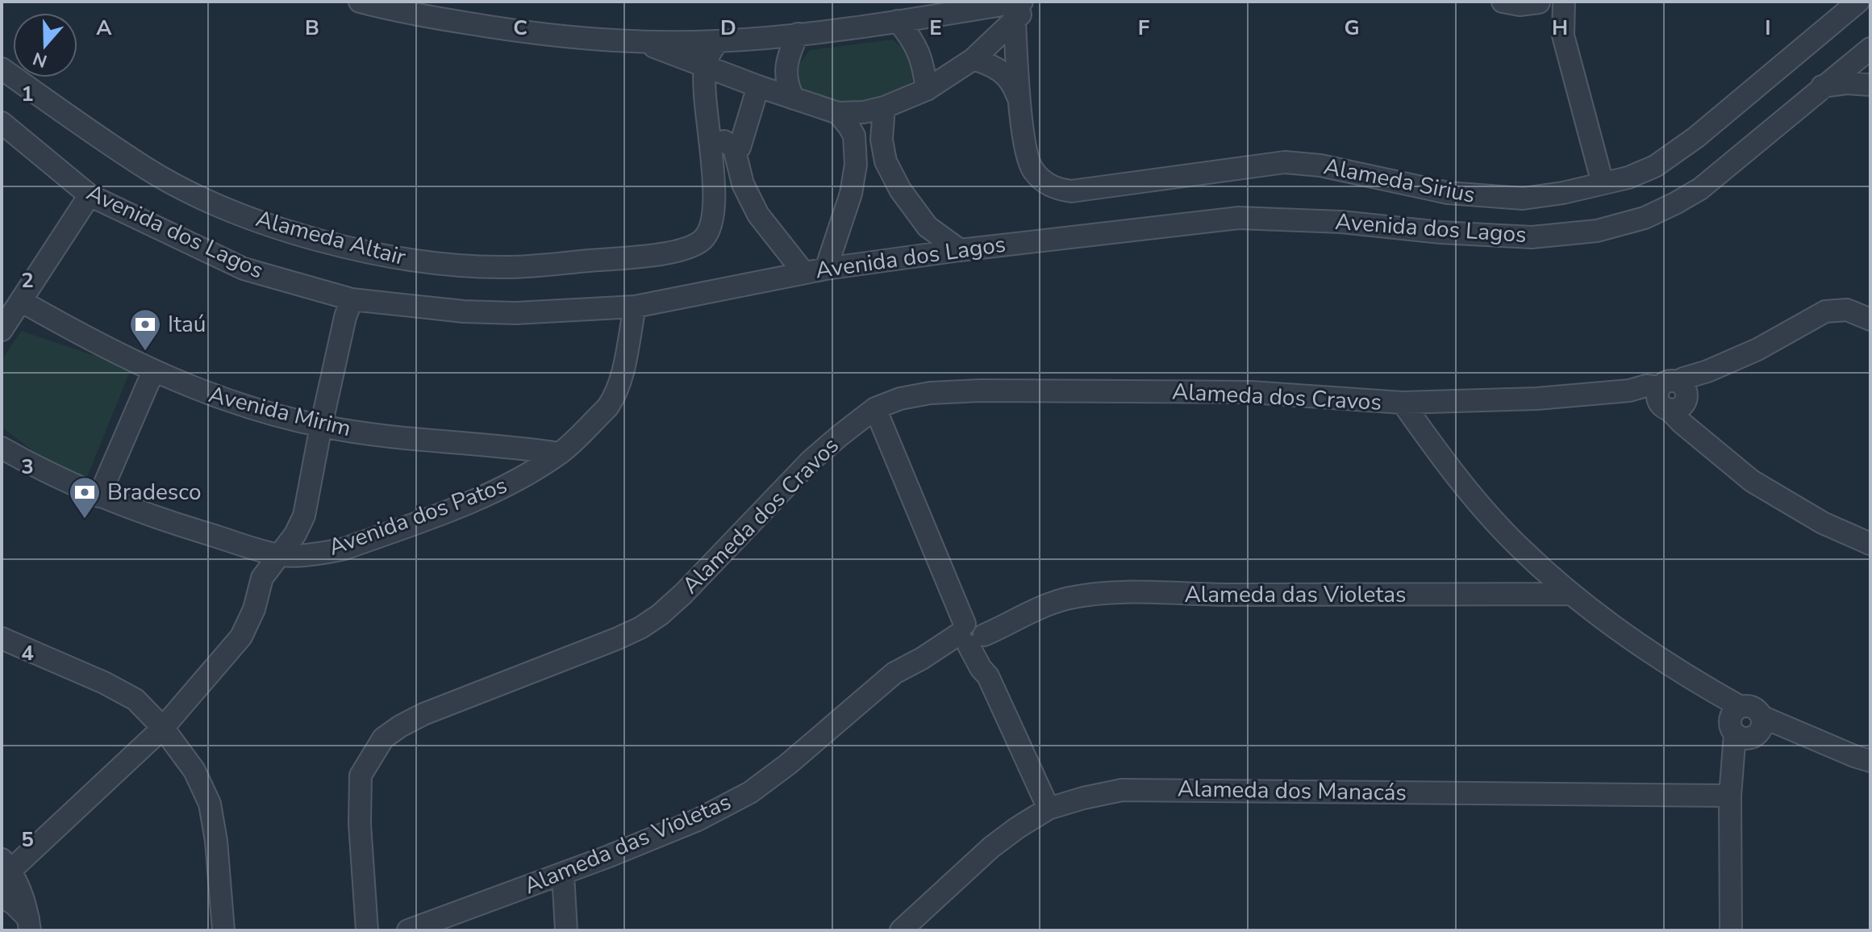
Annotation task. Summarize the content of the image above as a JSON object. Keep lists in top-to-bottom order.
{
  "streets": {
    "street": [
      "Alameda Sirius",
      "Avenida dos Lagos",
      "Alameda Altair",
      "Alameda dos Cravos",
      "Avenida Mirim",
      "Avenida dos Patos",
      "Alameda das Violetas",
      "Alameda dos Manacás"
    ]
  },
  "crossings": [
    ["Avenida dos Lagos", "Avenida dos Patos"],
    ["Avenida Mirim", "Avenida dos Patos"]
  ],
  "places": {
    "bank": ["Itaú", "Bradesco"]
  },
  "north": "bottom",
  "grid": {
    "columns": [
      "A",
      "B",
      "C",
      "D",
      "E",
      "F",
      "G",
      "H",
      "I"
    ],
    "rows": [
      "1",
      "2",
      "3",
      "4",
      "5"
    ]
  }
}
